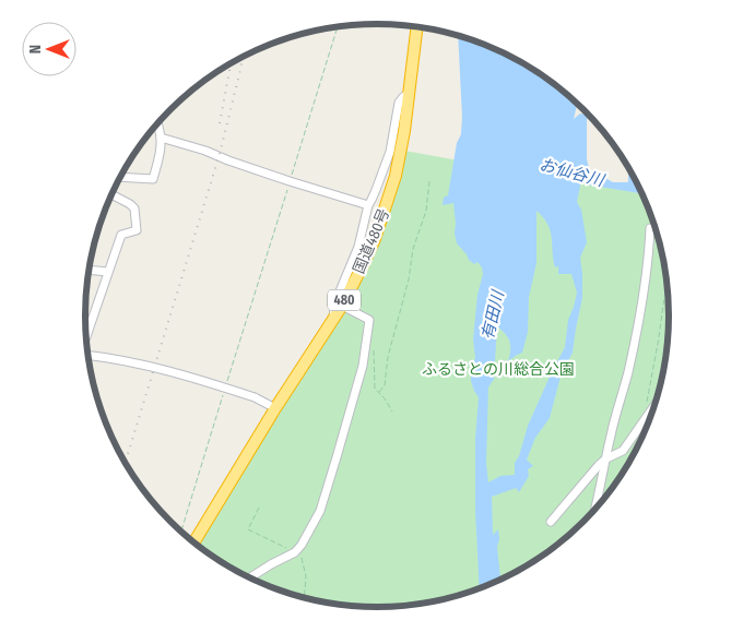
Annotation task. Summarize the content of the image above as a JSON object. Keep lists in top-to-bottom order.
{
  "streets": {
    "highway": ["国道480号", "480"]
  },
  "water": ["お仙谷川", "有田川"],
  "parks": ["ふるさとの川総合公園"],
  "north": "left"
}
